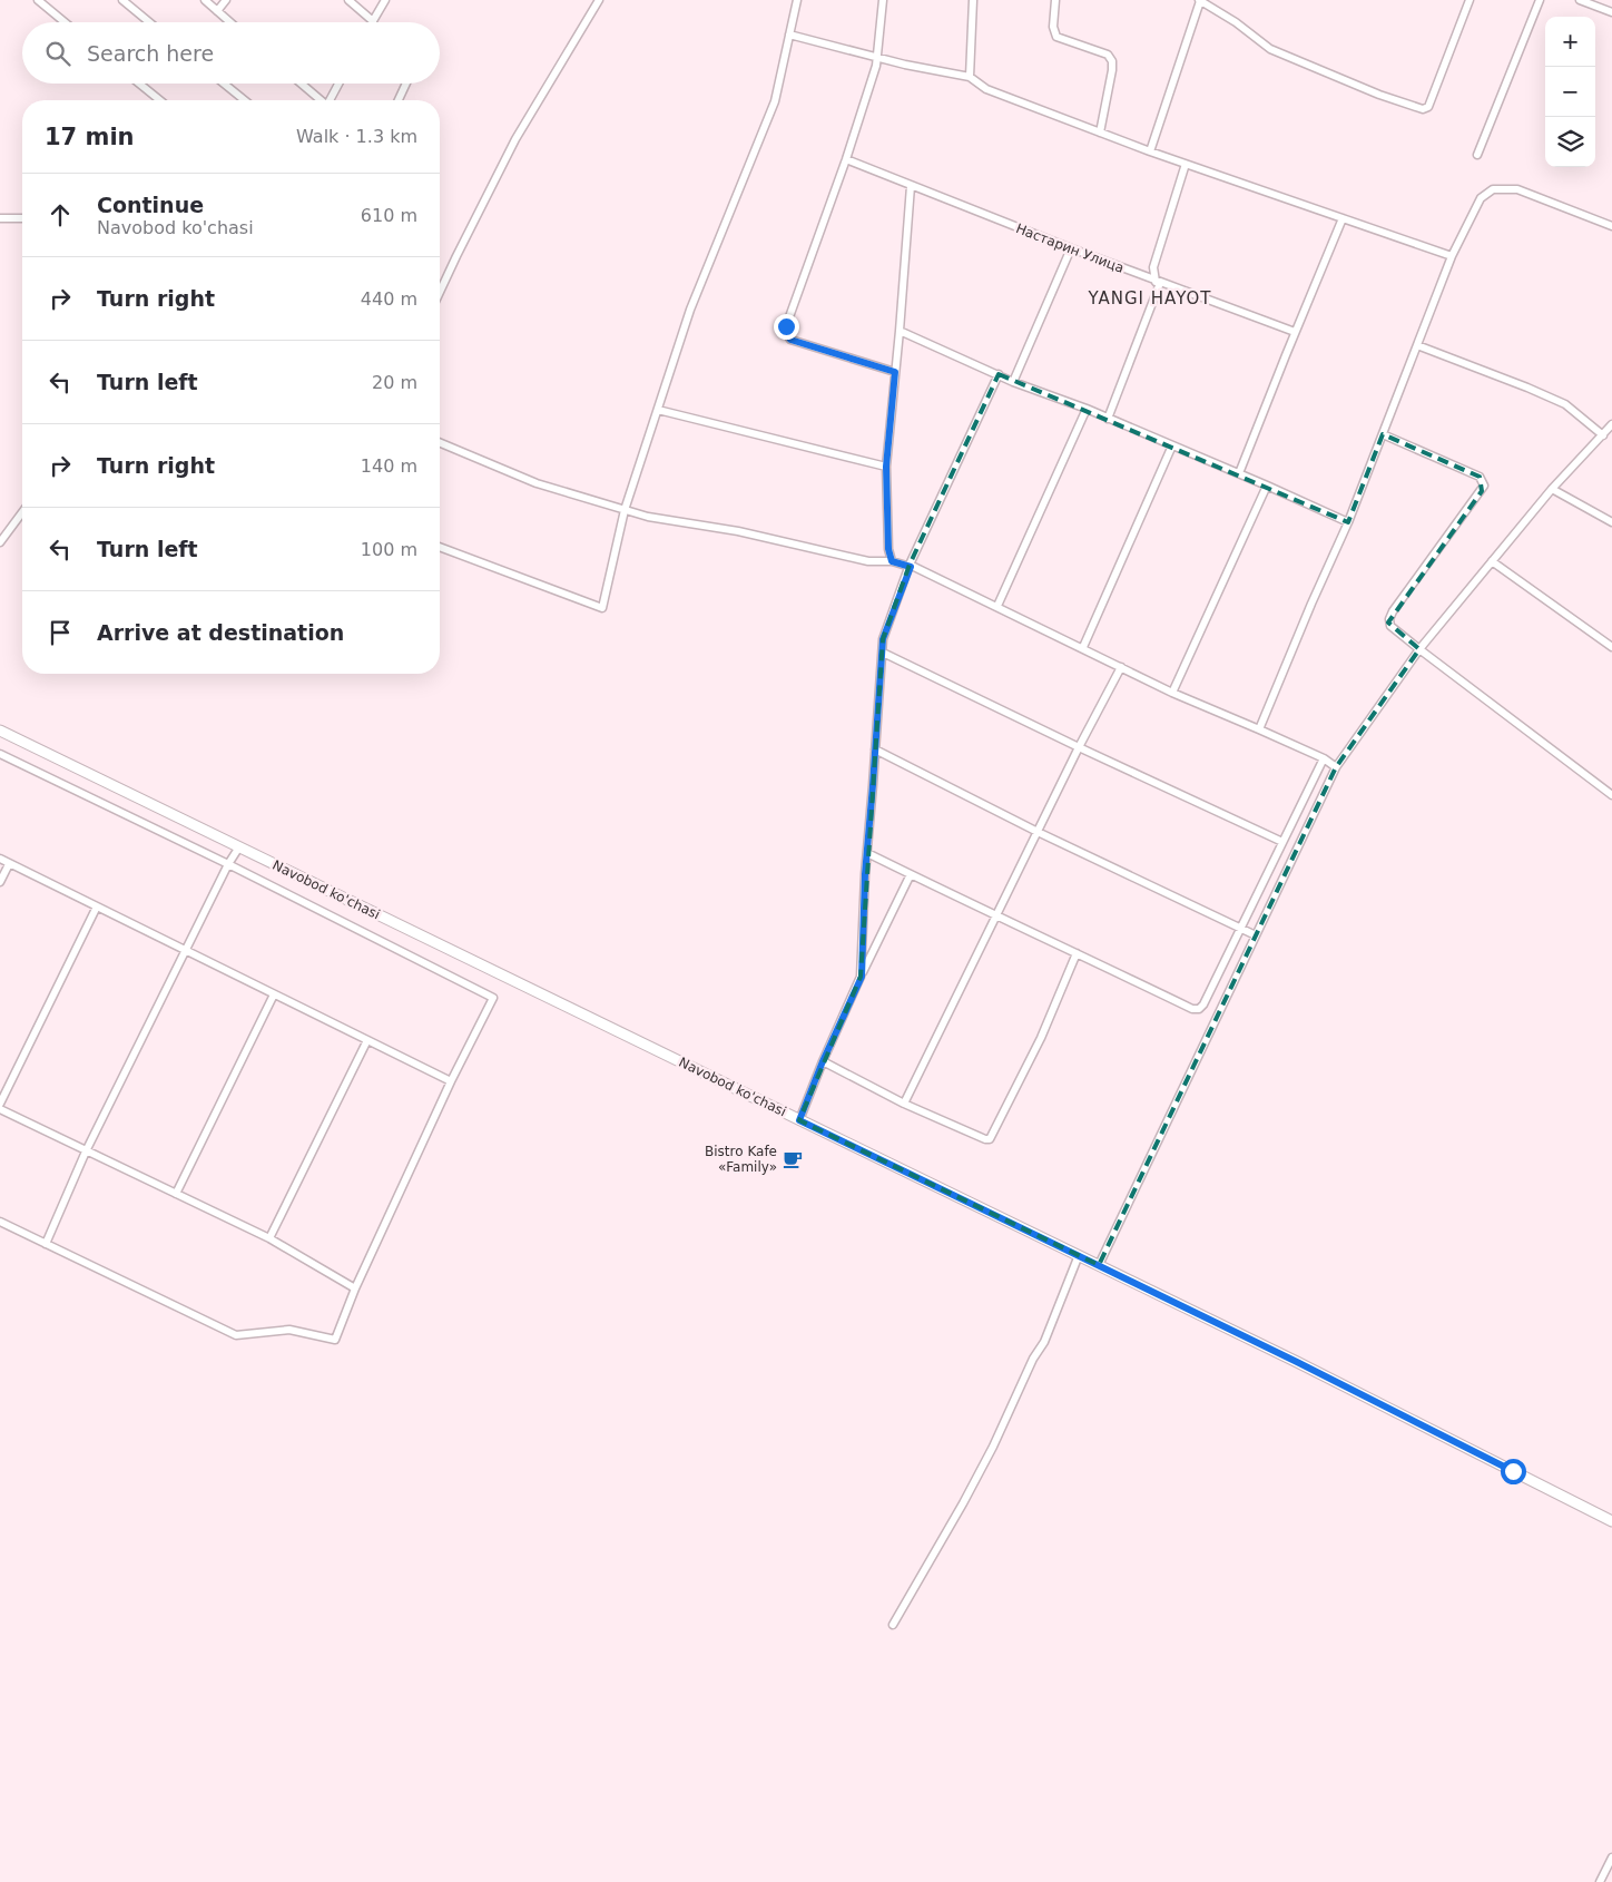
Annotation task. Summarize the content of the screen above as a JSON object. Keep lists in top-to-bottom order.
{
  "streets": {
    "street": ["Настарин Улица", "Navobod ko'chasi"]
  },
  "districts": ["YANGI HAYOT"],
  "places": {
    "cafe": ["Bistro Kafe «Family»"]
  },
  "page": {
    "map_buttons": ["+", "−"],
    "search": "Search here",
    "heading": ["17 min", "Walk · 1.3 km"],
    "list": [
      ["Continue", "Navobod ko'chasi", "610 m"],
      ["Turn right", "440 m"],
      ["Turn left", "20 m"],
      ["Turn right", "140 m"],
      ["Turn left", "100 m"],
      "Arrive at destination"
    ]
  }
}
